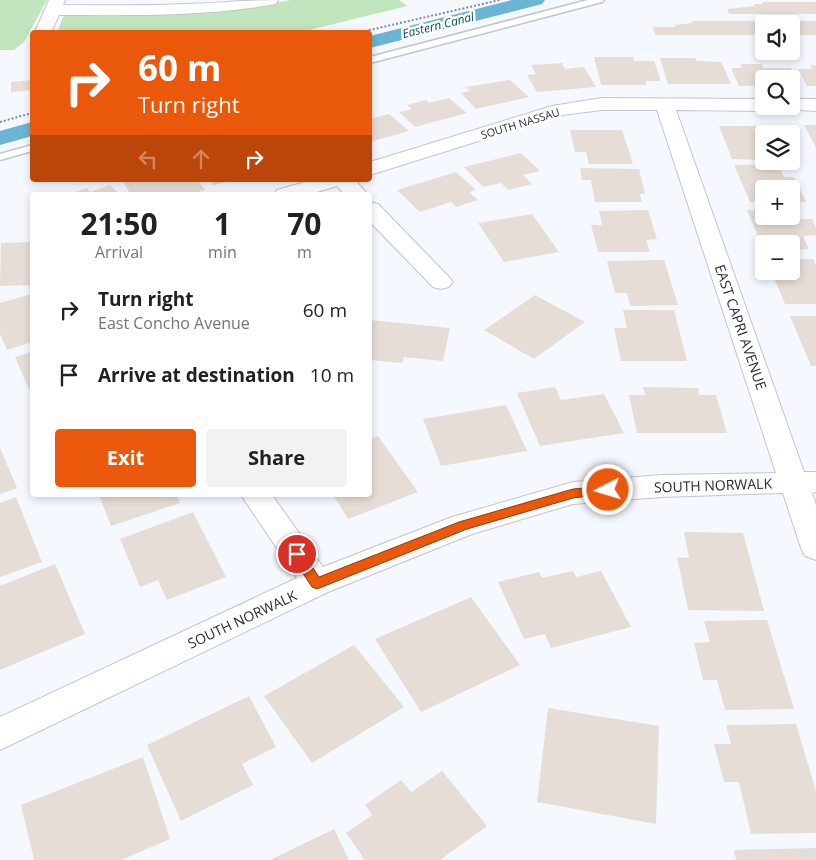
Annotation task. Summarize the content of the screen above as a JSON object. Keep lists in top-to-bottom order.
{
  "streets": {
    "street": ["SOUTH NASSAU", "EAST CAPRI AVENUE", "SOUTH NORWALK"]
  },
  "crossings": [
    ["SOUTH NASSAU", "EAST CAPRI AVENUE"],
    ["EAST CAPRI AVENUE", "SOUTH NORWALK"]
  ],
  "water": ["Eastern Canal"],
  "page": {
    "map_buttons": ["+", "−"],
    "turn": ["60 m", "Turn right"],
    "eta": [
      "21:50",
      "Arrival",
      "1",
      "min",
      "70",
      "m"
    ],
    "list": [
      {
        "name": "Turn right",
        "note": "East Concho Avenue",
        "value": "60 m"
      },
      {
        "name": "Arrive at destination",
        "value": "10 m"
      }
    ],
    "buttons": ["Exit", "Share"]
  }
}
